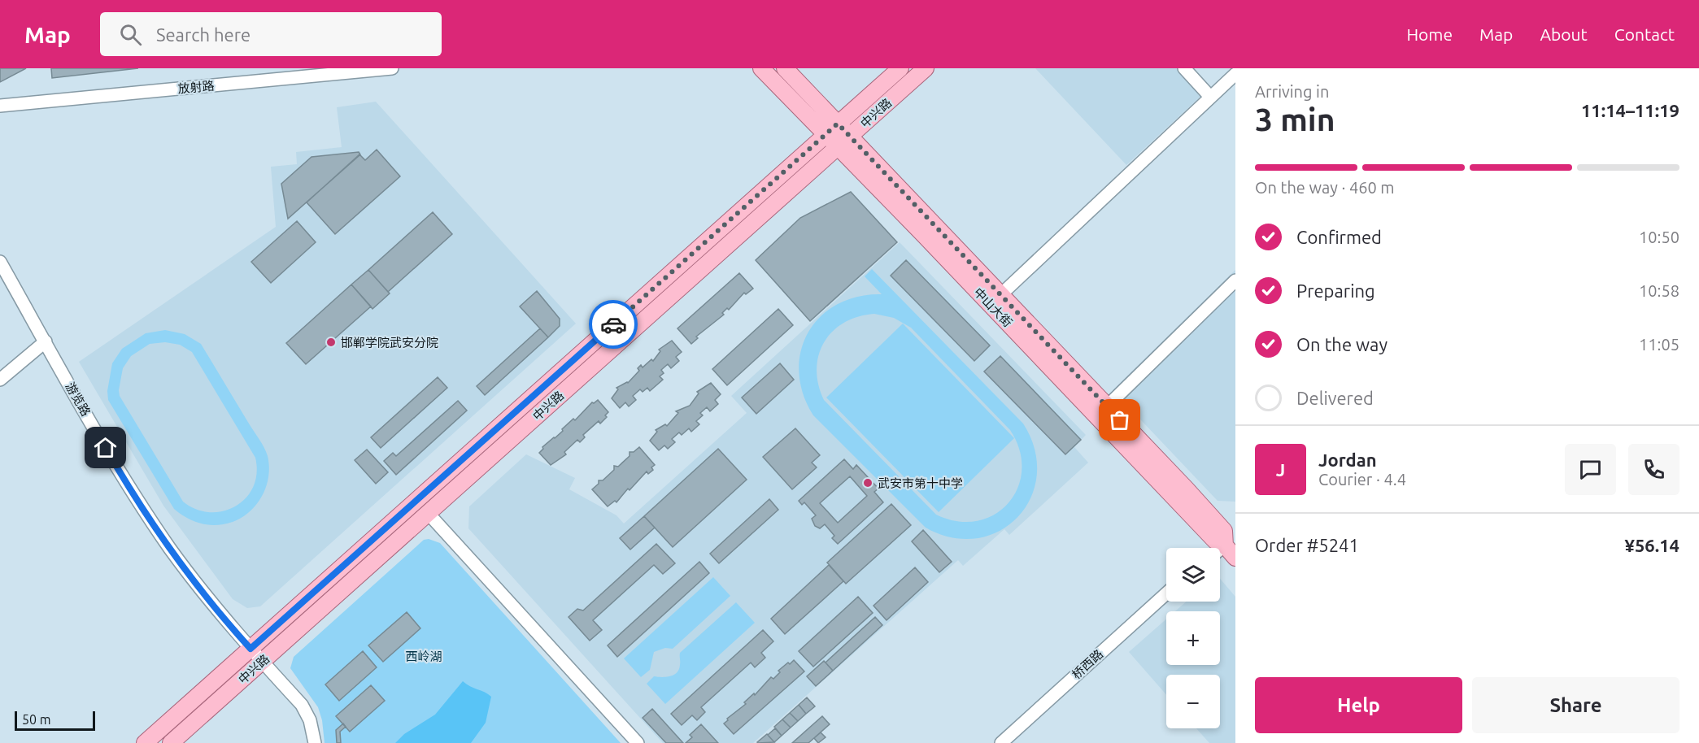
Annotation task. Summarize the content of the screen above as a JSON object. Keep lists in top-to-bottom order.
{
  "streets": {
    "main road": ["中兴路", "中山大街"],
    "street": ["放射路", "游览路", "桥西路"]
  },
  "crossings": [
    ["中兴路", "中山大街"],
    ["中兴路", "游览路"]
  ],
  "parks": ["西岭湖"],
  "places": ["邯郸学院武安分院", "武安市第十中学"],
  "scale_bar": "50 m",
  "page": {
    "header": "Map",
    "search": "Search here",
    "nav": [
      "Home",
      "Map",
      "About",
      "Contact"
    ],
    "heading": ["3 min", "Arriving in", "11:14–11:19"],
    "panel": [
      "Jordan",
      "Courier · 4.4",
      "Order #5241",
      "¥56.14"
    ],
    "bar": "On the way · 460 m",
    "list": [
      ["Confirmed", "10:50"],
      ["Preparing", "10:58"],
      ["On the way", "11:05"],
      "Delivered"
    ],
    "round": "J",
    "map_buttons": ["+", "−"],
    "buttons": ["Help", "Share"],
    "scale": "50 m"
  }
}
